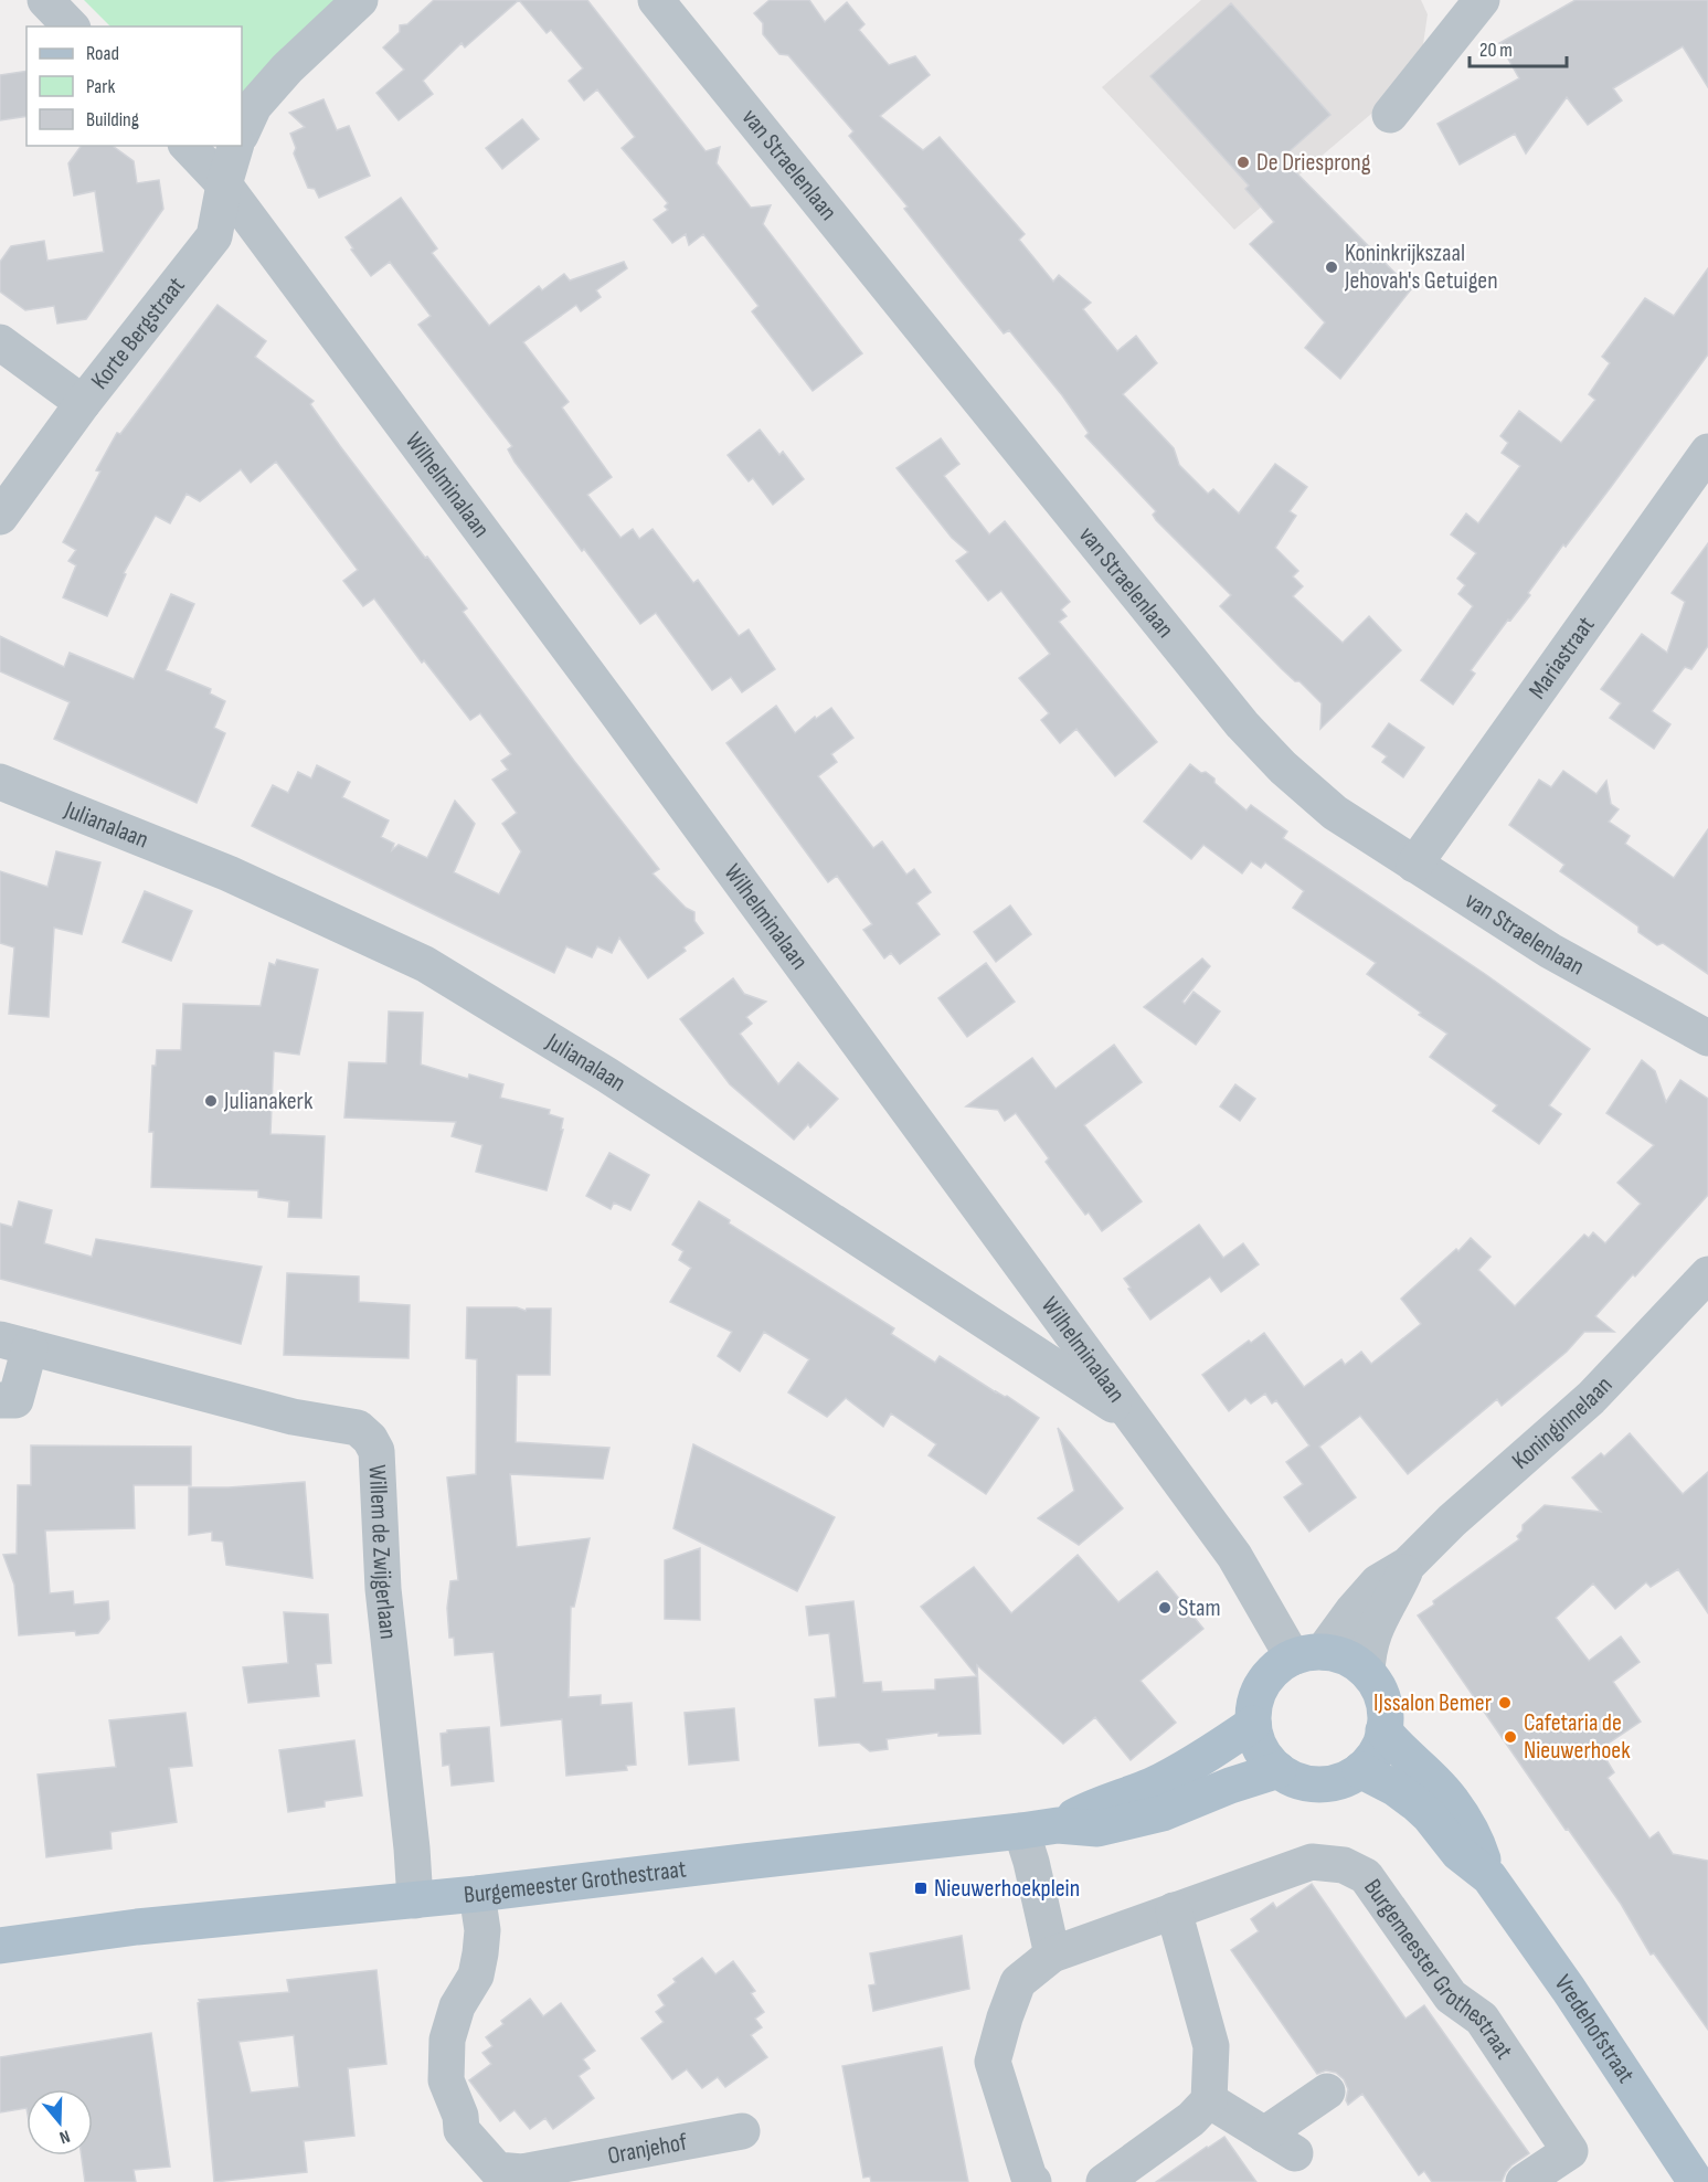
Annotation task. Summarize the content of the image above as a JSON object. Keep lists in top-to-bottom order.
{
  "streets": {
    "main road": ["Burgemeester Grothestraat", "Vredehofstraat"],
    "street": [
      "van Straelenlaan",
      "Korte Bergstraat",
      "Wilhelminalaan",
      "Mariastraat",
      "Julianalaan",
      "Koninginnelaan",
      "Willem de Zwijgerlaan",
      "Oranjehof"
    ]
  },
  "crossings": [
    ["van Straelenlaan", "Mariastraat"],
    ["Korte Bergstraat", "Wilhelminalaan"],
    ["Wilhelminalaan", "Julianalaan"],
    ["Wilhelminalaan", "Koninginnelaan"],
    ["Wilhelminalaan", "Vredehofstraat"],
    ["Koninginnelaan", "Vredehofstraat"],
    ["Willem de Zwijgerlaan", "Burgemeester Grothestraat"],
    ["Burgemeester Grothestraat", "Oranjehof"]
  ],
  "places": {
    "other": [
      "De Driesprong",
      "Koninkrijkszaal Jehovah's Getuigen",
      "Julianakerk",
      "Stam",
      "IJssalon Bemer",
      "Cafetaria de Nieuwerhoek"
    ],
    "transit": ["Nieuwerhoekplein"]
  },
  "legend": ["Road", "Park", "Building"],
  "scale_bar": "20 m",
  "north": "bottom"
}
